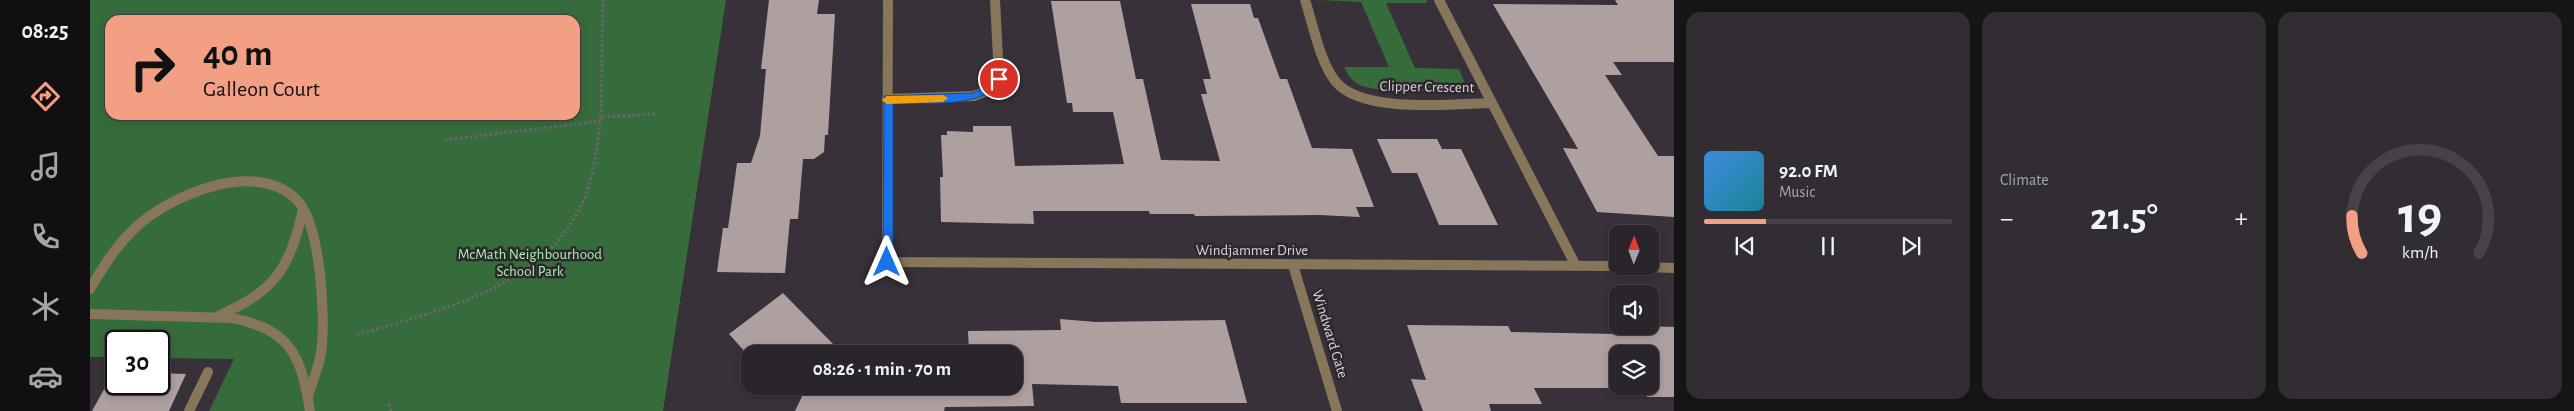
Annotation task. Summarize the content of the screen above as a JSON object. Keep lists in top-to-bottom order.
{
  "streets": {
    "street": ["Clipper Crescent", "Windjammer Drive", "Windward Gate"]
  },
  "crossings": [
    ["Clipper Crescent", "Windjammer Drive"],
    ["Windjammer Drive", "Windward Gate"]
  ],
  "parks": ["McMath Neighbourhood School Park"],
  "north": "top",
  "page": {
    "tabs": "08:25",
    "tile": "Climate",
    "turn": ["40 m", "Galleon Court"],
    "song": ["92.0 FM", "Music"],
    "heat": ["−", "21.5°", "+"],
    "limit": "30",
    "trip": "08:26 · 1 min · 70 m",
    "gauge": ["19", "km/h"]
  }
}
